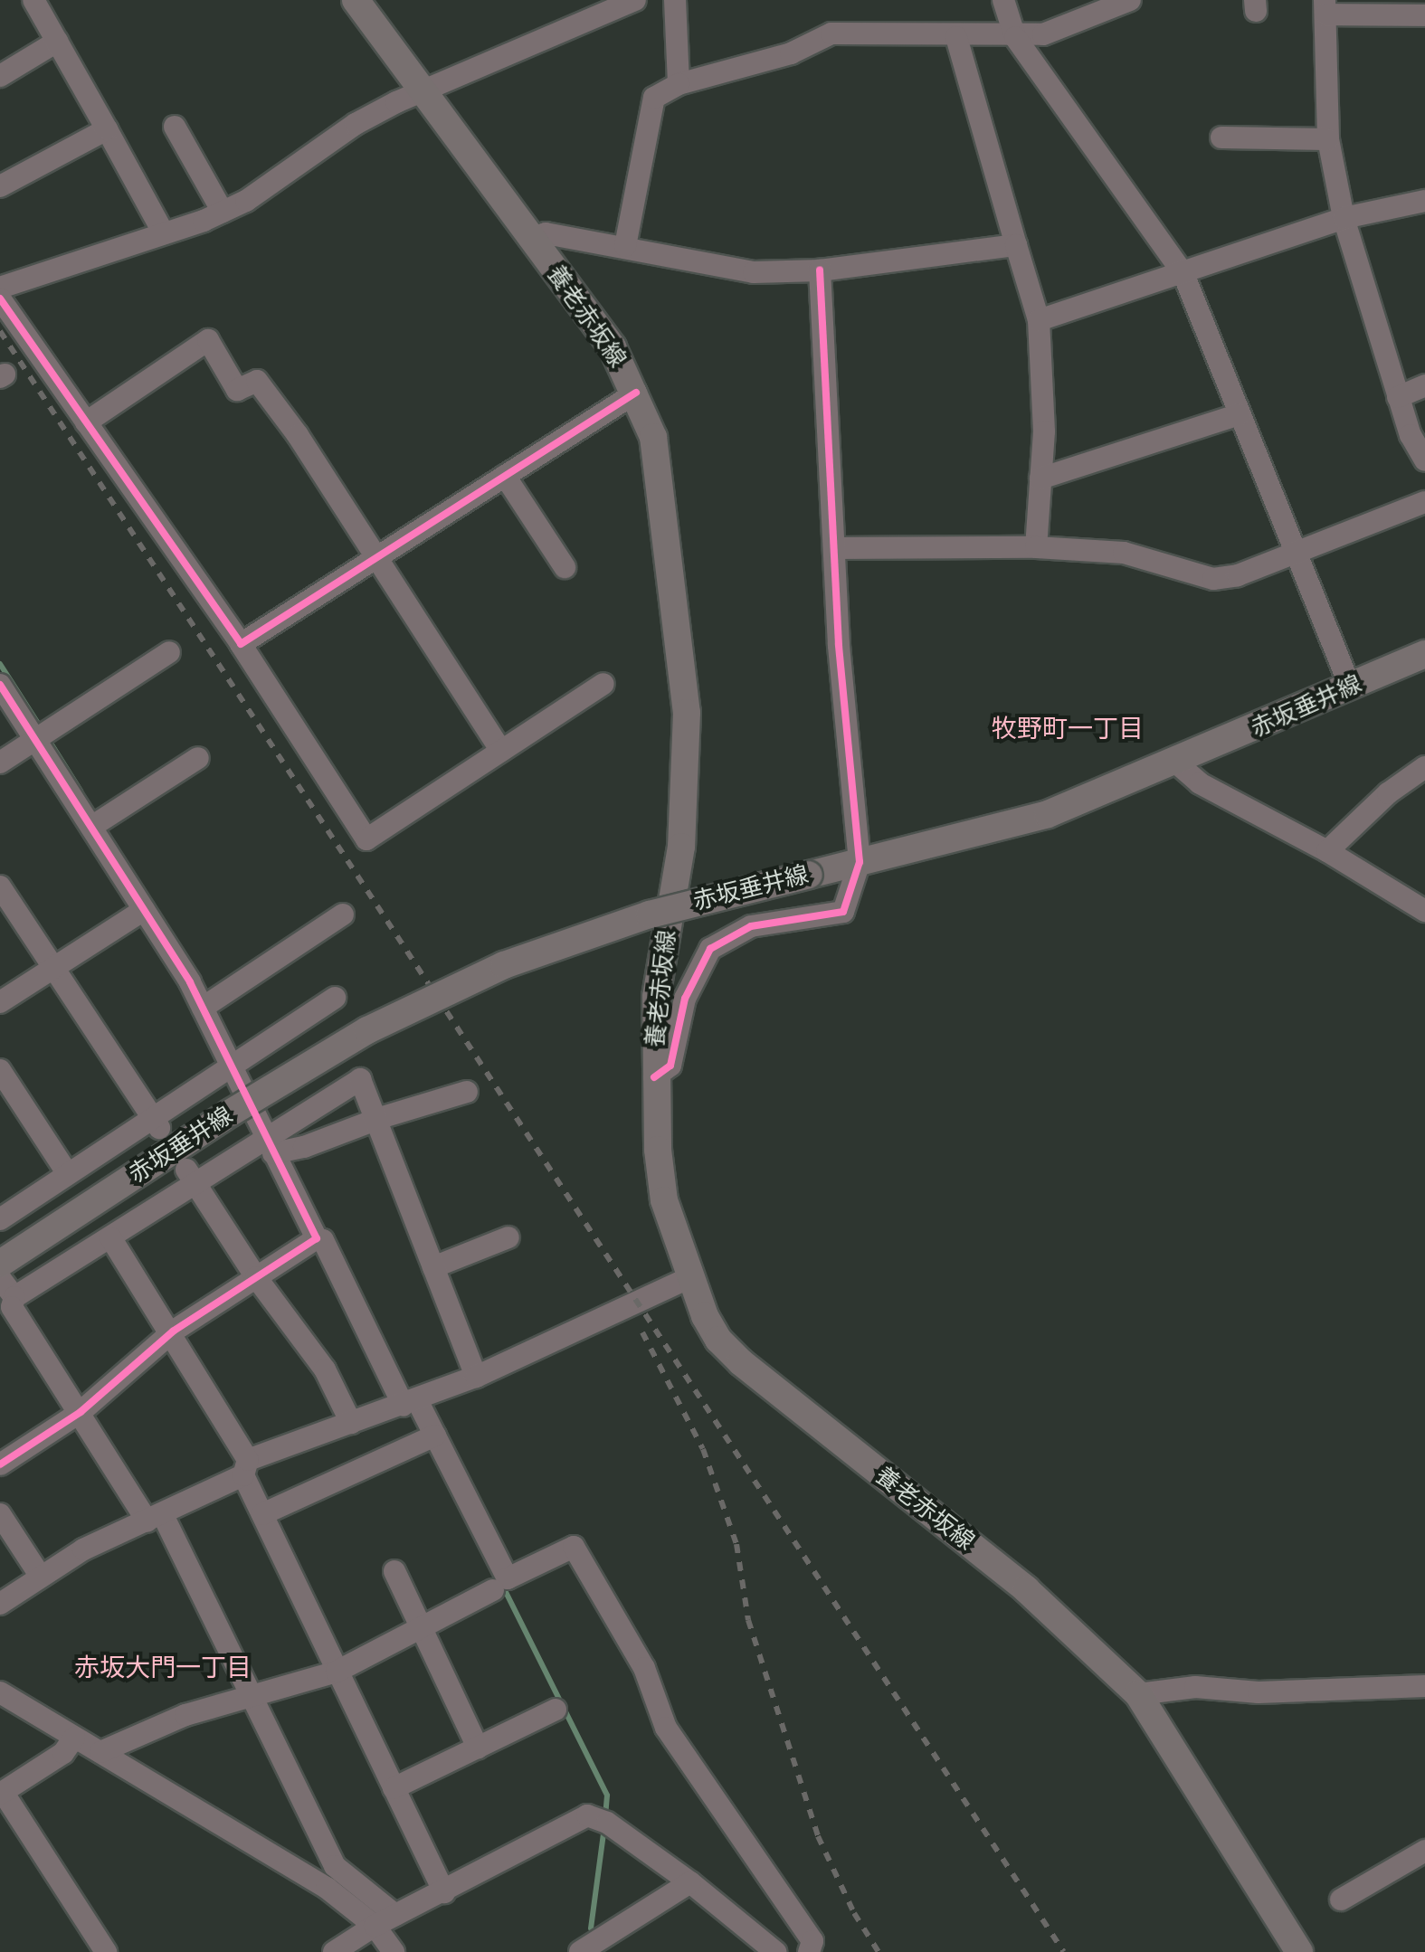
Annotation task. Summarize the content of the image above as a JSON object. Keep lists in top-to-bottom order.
{
  "streets": {
    "main road": ["養老赤坂線", "赤坂垂井線"]
  },
  "districts": ["牧野町一丁目", "赤坂大門一丁目"]
}
